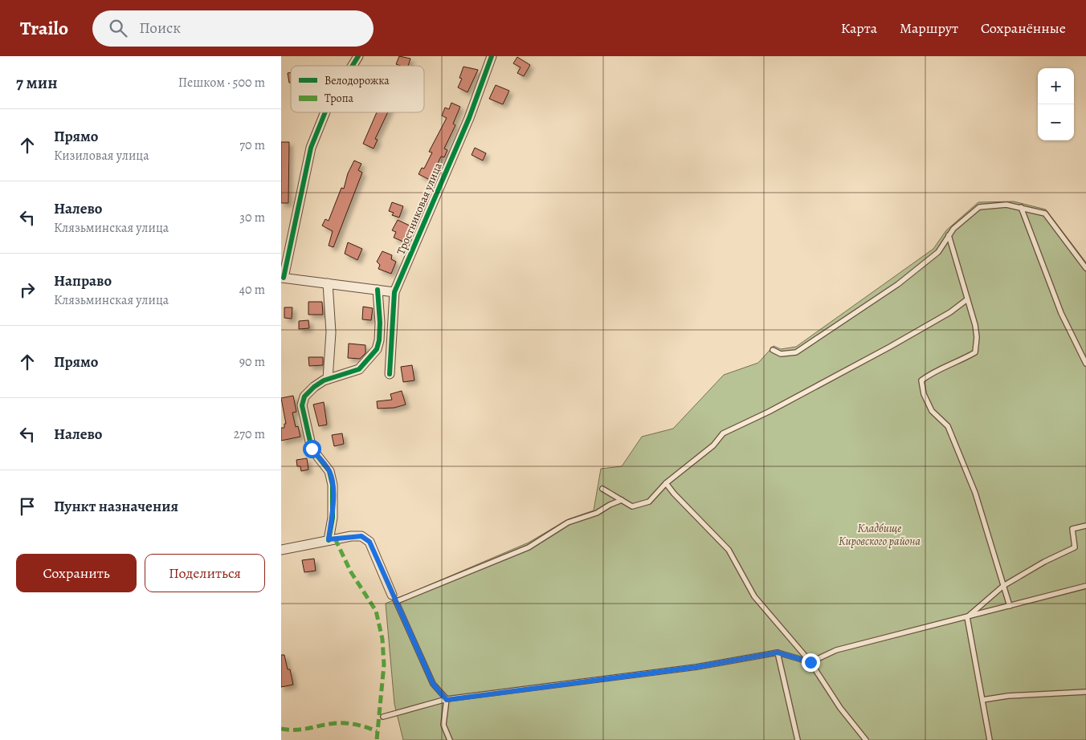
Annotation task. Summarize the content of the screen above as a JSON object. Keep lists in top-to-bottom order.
{
  "streets": {
    "street": ["Тростниковая улица"]
  },
  "parks": ["Кладбище Кировского района"],
  "legend": ["Велодорожка", "Тропа"],
  "page": {
    "header": "Trailo",
    "search": "Поиск",
    "nav": ["Карта", "Маршрут", "Сохранённые"],
    "heading": ["7 мин", "Пешком · 500 m"],
    "map_buttons": ["+", "−"],
    "list": [
      ["Прямо", "Кизиловая улица", "70 m"],
      ["Налево", "Клязьминская улица", "30 m"],
      ["Направо", "Клязьминская улица", "40 m"],
      ["Прямо", "90 m"],
      ["Налево", "270 m"],
      "Пункт назначения"
    ],
    "buttons": ["Сохранить", "Поделиться"]
  }
}
